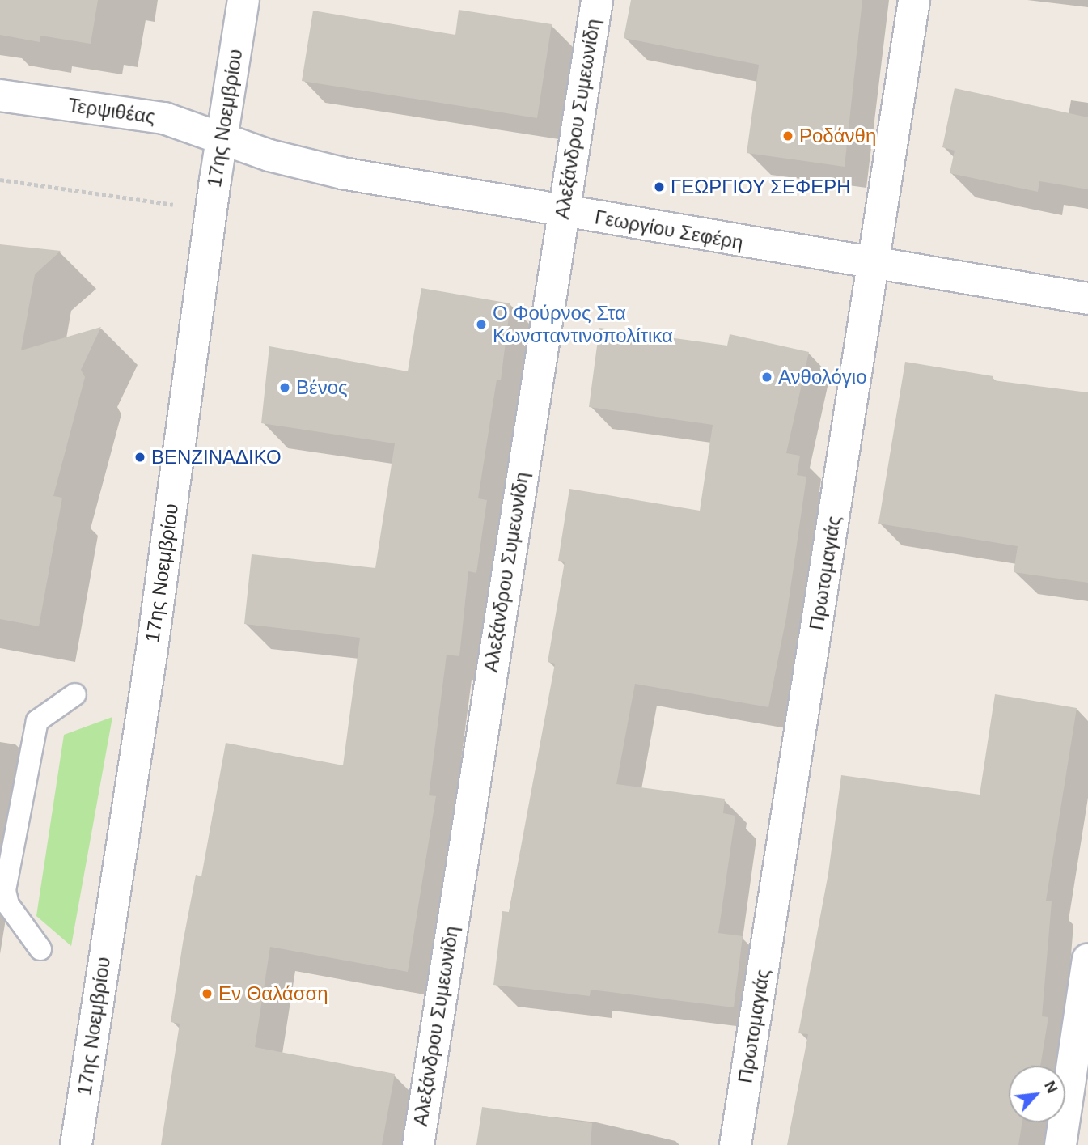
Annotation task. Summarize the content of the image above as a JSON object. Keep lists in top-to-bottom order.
{
  "streets": {
    "street": [
      "Τερψιθέας",
      "17ης Νοεμβρίου",
      "Αλεξάνδρου Συμεωνίδη",
      "Γεωργίου Σεφέρη",
      "Πρωτομαγιάς"
    ]
  },
  "crossings": [
    ["Τερψιθέας", "17ης Νοεμβρίου"],
    ["Τερψιθέας", "Γεωργίου Σεφέρη"],
    ["17ης Νοεμβρίου", "Γεωργίου Σεφέρη"],
    ["Αλεξάνδρου Συμεωνίδη", "Γεωργίου Σεφέρη"],
    ["Γεωργίου Σεφέρη", "Πρωτομαγιάς"]
  ],
  "places": [
    "Ροδάνθη",
    "ΓΕΩΡΓΙΟΥ ΣΕΦΕΡΗ",
    "Ο Φούρνος Στα Κωνσταντινοπολίτικα",
    "Ανθολόγιο",
    "Βένος",
    "ΒΕΝΖΙΝΑΔΙΚΟ",
    "Εν Θαλάσση"
  ],
  "north": "top right"
}
